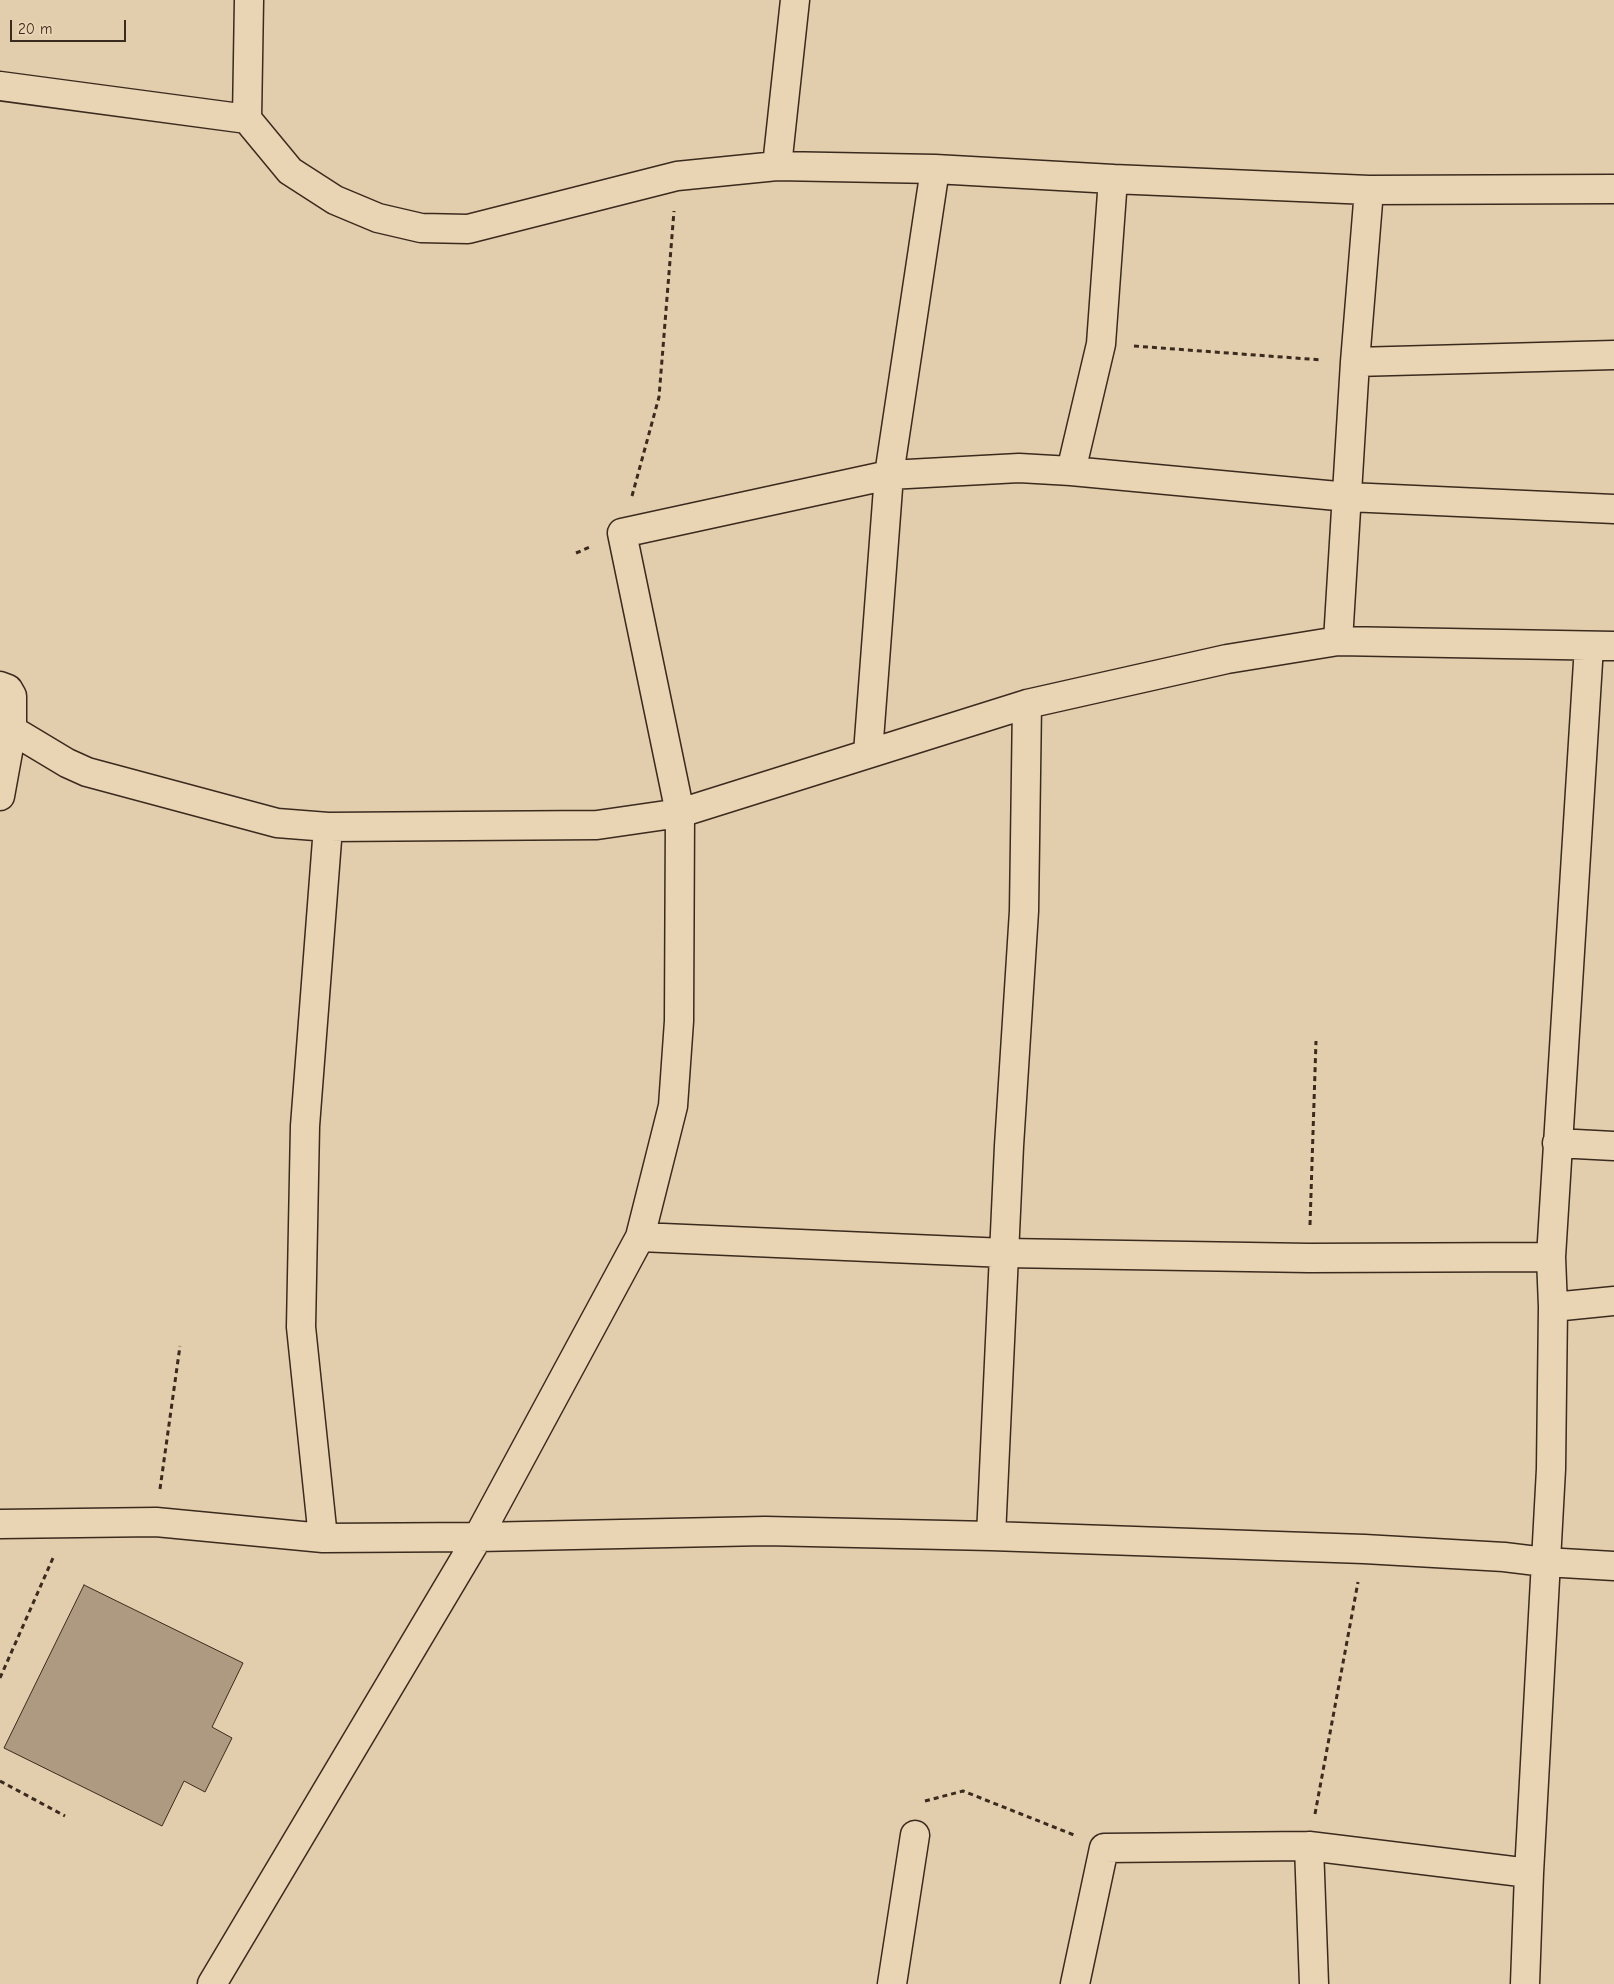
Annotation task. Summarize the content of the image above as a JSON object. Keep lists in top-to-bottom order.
{
  "scale_bar": "20 m"
}
